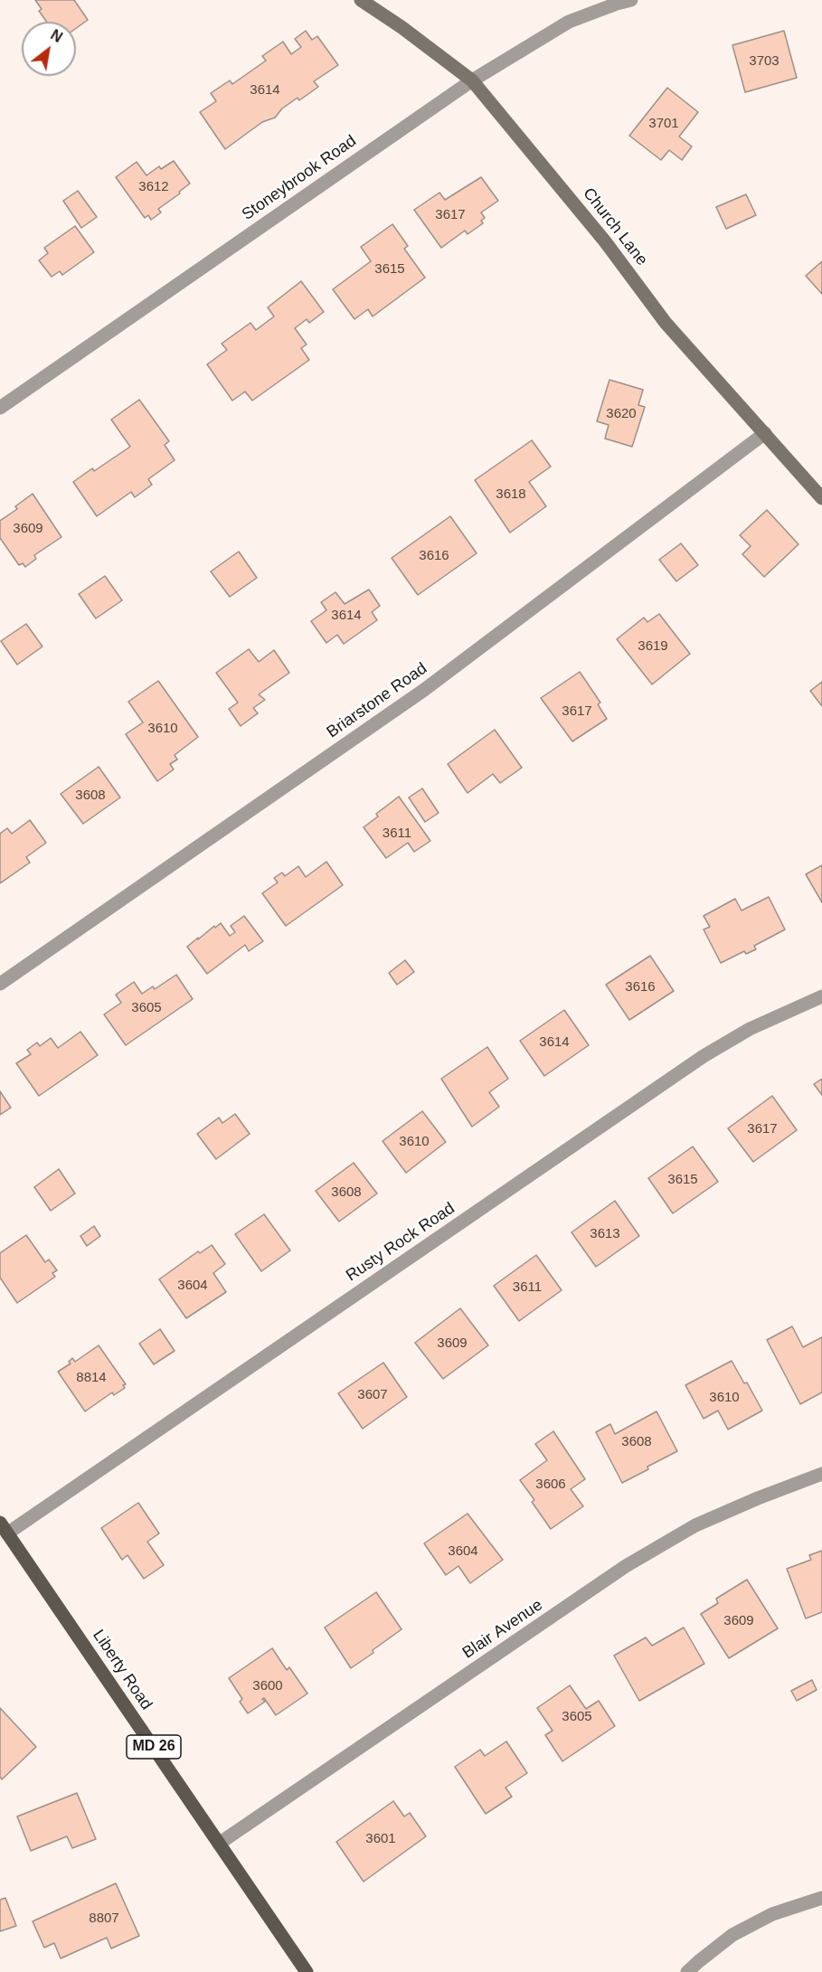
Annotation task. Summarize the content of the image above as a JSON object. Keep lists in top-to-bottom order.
{
  "streets": {
    "main road": ["Liberty Road", "MD 26"],
    "street": [
      "Stoneybrook Road",
      "Church Lane",
      "Briarstone Road",
      "Rusty Rock Road",
      "Blair Avenue"
    ]
  },
  "crossings": [
    ["Stoneybrook Road", "Church Lane"],
    ["Church Lane", "Briarstone Road"],
    ["Rusty Rock Road", "Liberty Road"],
    ["Blair Avenue", "Liberty Road"]
  ],
  "house_numbers": [
    "3703",
    "3614",
    "3701",
    "3612",
    "3617",
    "3615",
    "3620",
    "3618",
    "3609",
    "3616",
    "3614",
    "3619",
    "3617",
    "3610",
    "3608",
    "3611",
    "3616",
    "3605",
    "3614",
    "3617",
    "3610",
    "3615",
    "3608",
    "3613",
    "3604",
    "3611",
    "3609",
    "8814",
    "3607",
    "3610",
    "3608",
    "3606",
    "3604",
    "3609",
    "3600",
    "3605",
    "3601",
    "8807"
  ],
  "north": "top right"
}
